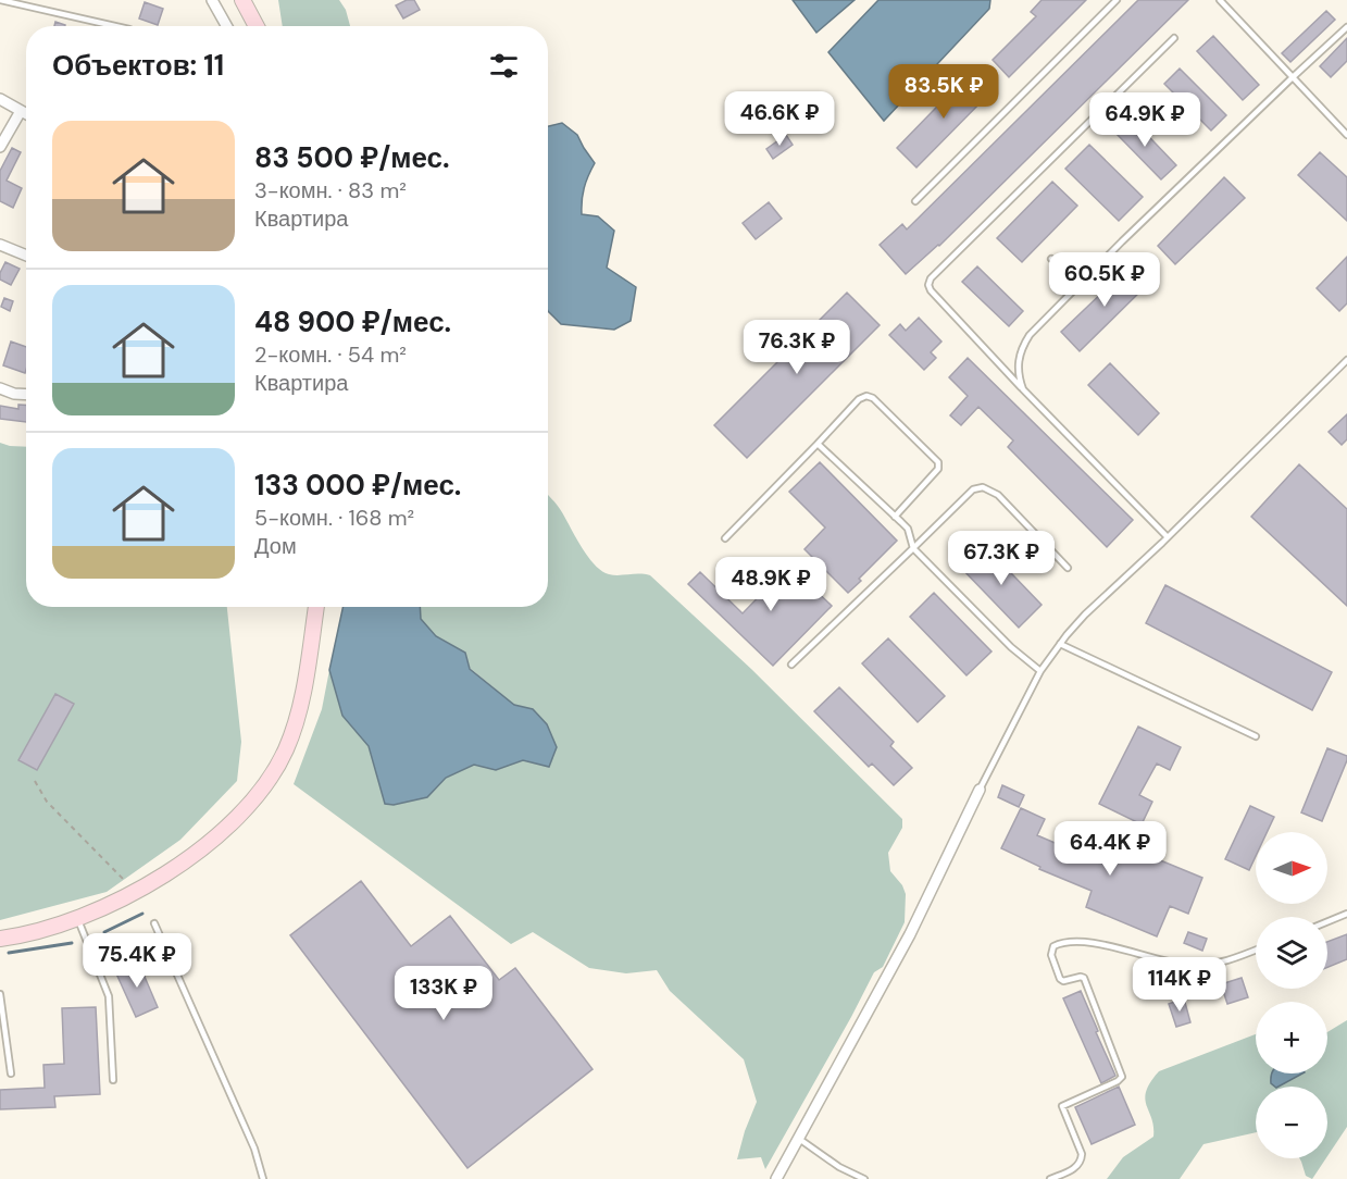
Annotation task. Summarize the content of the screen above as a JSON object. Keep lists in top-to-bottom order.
{
  "north": "right",
  "page": {
    "heading": "Объектов: 11",
    "price": [
      "83.5K ₽",
      "46.6K ₽",
      "64.9K ₽",
      "60.5K ₽",
      "76.3K ₽",
      "67.3K ₽",
      "48.9K ₽",
      "64.4K ₽",
      "75.4K ₽",
      "114K ₽",
      "133K ₽"
    ],
    "list": [
      {
        "name": "83 500 ₽/мес.",
        "note": "3-комн. · 83 m² · Квартира"
      },
      {
        "name": "48 900 ₽/мес.",
        "note": "2-комн. · 54 m² · Квартира"
      },
      {
        "name": "133 000 ₽/мес.",
        "note": "5-комн. · 168 m² · Дом"
      }
    ],
    "map_buttons": ["+", "−"]
  }
}
